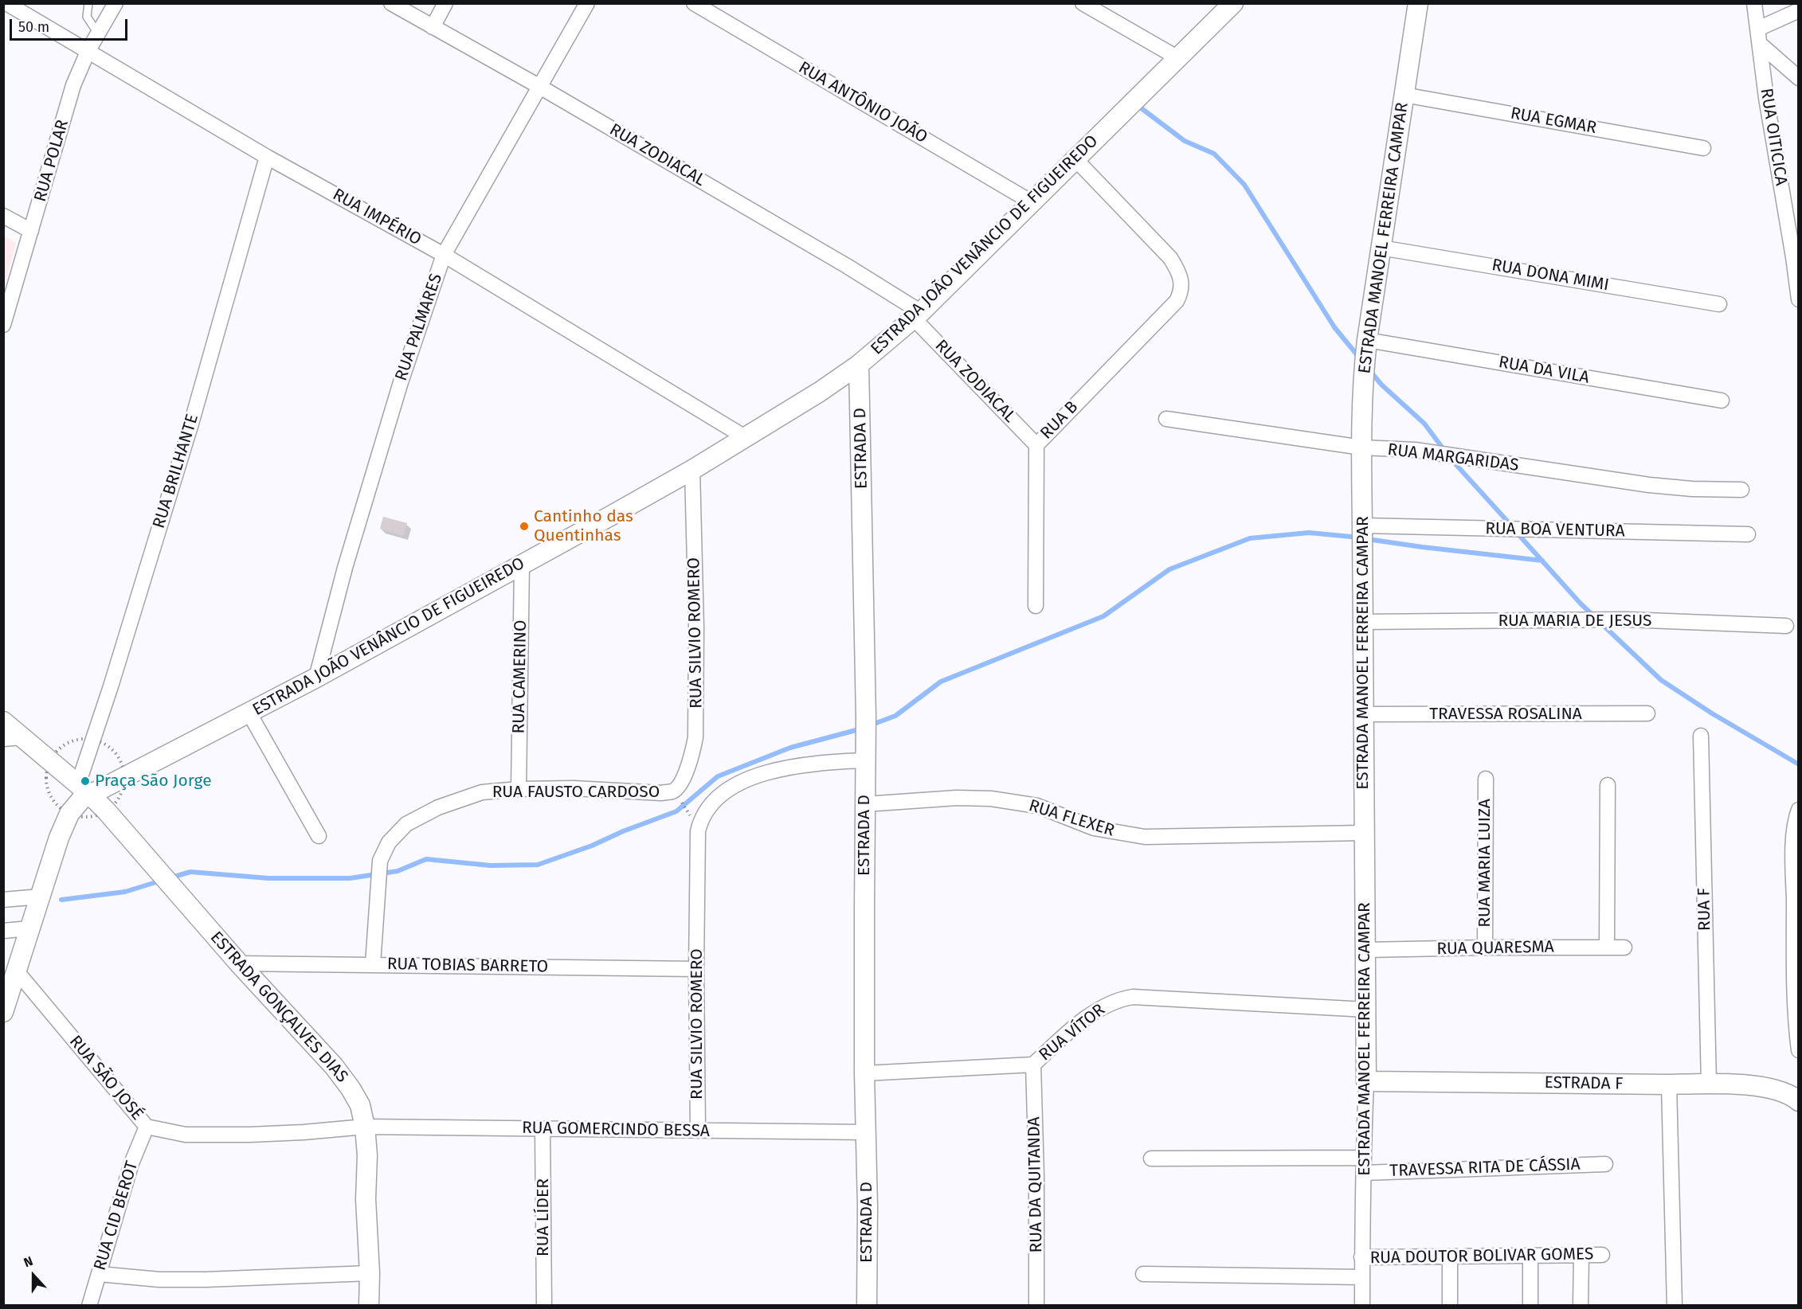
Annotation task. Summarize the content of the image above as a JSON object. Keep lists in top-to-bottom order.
{
  "streets": {
    "street": [
      "RUA ANTÔNIO JOÃO",
      "RUA EGMAR",
      "RUA OITICICA",
      "RUA ZODIACAL",
      "RUA POLAR",
      "RUA IMPÉRIO",
      "ESTRADA MANOEL FERREIRA CAMPAR",
      "ESTRADA JOÃO VENÂNCIO DE FIGUEIREDO",
      "RUA DONA MIMI",
      "RUA PALMARES",
      "RUA DA VILA",
      "RUA B",
      "ESTRADA D",
      "RUA MARGARIDAS",
      "RUA BRILHANTE",
      "RUA BOA VENTURA",
      "RUA MARIA DE JESUS",
      "RUA SILVIO ROMERO",
      "RUA CAMERINO",
      "TRAVESSA ROSALINA",
      "RUA FAUSTO CARDOSO",
      "RUA FLEXER",
      "RUA MARIA LUIZA",
      "RUA F",
      "RUA QUARESMA",
      "RUA TOBIAS BARRETO",
      "ESTRADA GONÇALVES DIAS",
      "RUA VÍTOR",
      "RUA SÃO JOSÉ",
      "ESTRADA F",
      "RUA GOMERCINDO BESSA",
      "TRAVESSA RITA DE CÁSSIA",
      "RUA DA QUITANDA",
      "RUA CID BEROT",
      "RUA LÍDER",
      "RUA DOUTOR BOLIVAR GOMES"
    ]
  },
  "crossings": [
    ["RUA ANTÔNIO JOÃO", "ESTRADA JOÃO VENÂNCIO DE FIGUEIREDO"],
    ["RUA EGMAR", "ESTRADA MANOEL FERREIRA CAMPAR"],
    ["RUA ZODIACAL", "ESTRADA JOÃO VENÂNCIO DE FIGUEIREDO"],
    ["RUA ZODIACAL", "RUA PALMARES"],
    ["RUA ZODIACAL", "RUA B"],
    ["RUA POLAR", "RUA IMPÉRIO"],
    ["RUA IMPÉRIO", "ESTRADA JOÃO VENÂNCIO DE FIGUEIREDO"],
    ["RUA IMPÉRIO", "RUA PALMARES"],
    ["RUA IMPÉRIO", "RUA BRILHANTE"],
    ["ESTRADA MANOEL FERREIRA CAMPAR", "RUA DONA MIMI"],
    ["ESTRADA MANOEL FERREIRA CAMPAR", "RUA DA VILA"],
    ["ESTRADA MANOEL FERREIRA CAMPAR", "RUA MARGARIDAS"],
    ["ESTRADA MANOEL FERREIRA CAMPAR", "RUA BOA VENTURA"],
    ["ESTRADA MANOEL FERREIRA CAMPAR", "RUA MARIA DE JESUS"],
    ["ESTRADA MANOEL FERREIRA CAMPAR", "TRAVESSA ROSALINA"],
    ["ESTRADA MANOEL FERREIRA CAMPAR", "RUA FLEXER"],
    ["ESTRADA MANOEL FERREIRA CAMPAR", "RUA QUARESMA"],
    ["ESTRADA MANOEL FERREIRA CAMPAR", "RUA VÍTOR"],
    ["ESTRADA MANOEL FERREIRA CAMPAR", "ESTRADA F"],
    ["ESTRADA MANOEL FERREIRA CAMPAR", "TRAVESSA RITA DE CÁSSIA"],
    ["ESTRADA MANOEL FERREIRA CAMPAR", "RUA DOUTOR BOLIVAR GOMES"],
    ["ESTRADA JOÃO VENÂNCIO DE FIGUEIREDO", "RUA PALMARES"],
    ["ESTRADA JOÃO VENÂNCIO DE FIGUEIREDO", "RUA B"],
    ["ESTRADA JOÃO VENÂNCIO DE FIGUEIREDO", "ESTRADA D"],
    ["ESTRADA JOÃO VENÂNCIO DE FIGUEIREDO", "RUA BRILHANTE"],
    ["ESTRADA JOÃO VENÂNCIO DE FIGUEIREDO", "RUA SILVIO ROMERO"],
    ["ESTRADA JOÃO VENÂNCIO DE FIGUEIREDO", "RUA CAMERINO"],
    ["ESTRADA JOÃO VENÂNCIO DE FIGUEIREDO", "ESTRADA GONÇALVES DIAS"],
    ["ESTRADA JOÃO VENÂNCIO DE FIGUEIREDO", "RUA SÃO JOSÉ"],
    ["ESTRADA D", "RUA SILVIO ROMERO"],
    ["ESTRADA D", "RUA FLEXER"],
    ["ESTRADA D", "RUA VÍTOR"],
    ["ESTRADA D", "RUA GOMERCINDO BESSA"],
    ["RUA BRILHANTE", "ESTRADA GONÇALVES DIAS"],
    ["RUA SILVIO ROMERO", "RUA FAUSTO CARDOSO"],
    ["RUA SILVIO ROMERO", "RUA TOBIAS BARRETO"],
    ["RUA SILVIO ROMERO", "RUA GOMERCINDO BESSA"],
    ["RUA CAMERINO", "RUA FAUSTO CARDOSO"],
    ["RUA FAUSTO CARDOSO", "RUA TOBIAS BARRETO"],
    ["RUA MARIA LUIZA", "RUA QUARESMA"],
    ["RUA F", "ESTRADA F"],
    ["RUA TOBIAS BARRETO", "ESTRADA GONÇALVES DIAS"],
    ["ESTRADA GONÇALVES DIAS", "RUA SÃO JOSÉ"],
    ["ESTRADA GONÇALVES DIAS", "RUA GOMERCINDO BESSA"],
    ["RUA VÍTOR", "RUA DA QUITANDA"],
    ["RUA SÃO JOSÉ", "RUA GOMERCINDO BESSA"],
    ["RUA SÃO JOSÉ", "RUA CID BEROT"],
    ["RUA GOMERCINDO BESSA", "RUA LÍDER"]
  ],
  "places": ["Cantinho das Quentinhas", "Praça São Jorge"],
  "scale_bar": "50 m",
  "north": "top"
}
